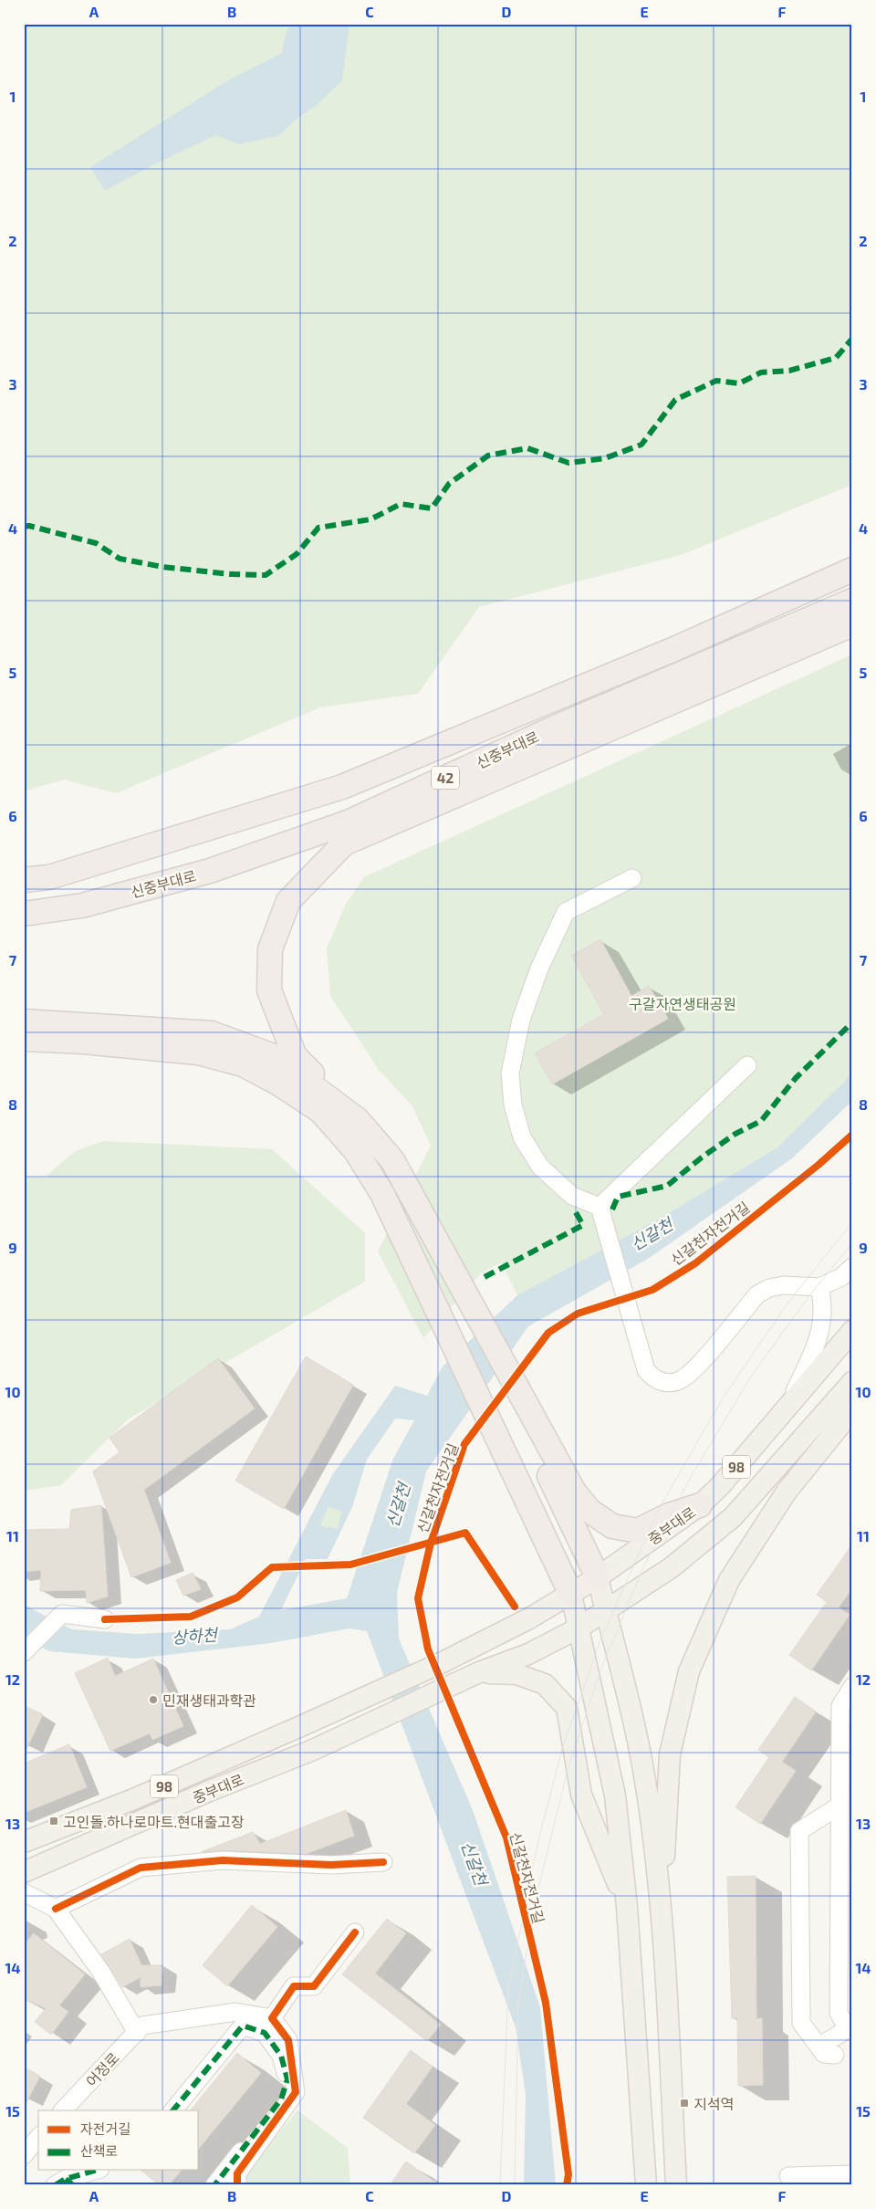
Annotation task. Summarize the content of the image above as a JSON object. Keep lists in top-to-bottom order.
{
  "streets": {
    "highway": ["신중부대로", "42"],
    "main road": ["98", "중부대로"],
    "street": ["어정로"],
    "cycle path": ["신갈천자전거길"]
  },
  "water": ["신갈천", "상하천"],
  "parks": ["구갈자연생태공원"],
  "places": {
    "other": ["민재생태과학관"],
    "transit": ["고인돌.하나로마트.현대출고장", "지석역"]
  },
  "legend": ["자전거길", "산책로"],
  "grid": {
    "columns": [
      "A",
      "B",
      "C",
      "D",
      "E",
      "F"
    ],
    "rows": [
      "1",
      "2",
      "3",
      "4",
      "5",
      "6",
      "7",
      "8",
      "9",
      "10",
      "11",
      "12",
      "13",
      "14",
      "15"
    ]
  }
}
